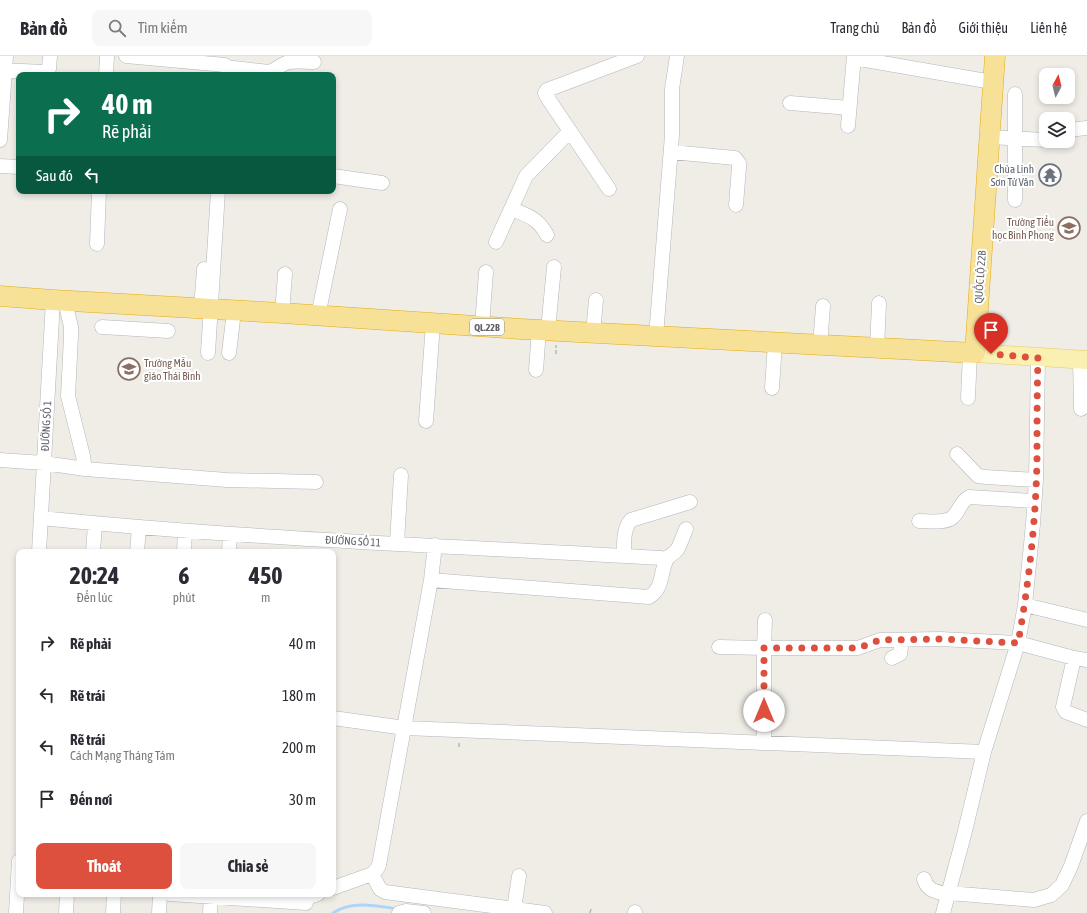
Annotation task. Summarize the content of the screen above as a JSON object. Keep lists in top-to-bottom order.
{
  "streets": {
    "highway": ["QUỐC LỘ 22B", "QL.22B"],
    "street": ["ĐƯỜNG SỐ 1", "ĐƯỜNG SỐ 11"]
  },
  "crossings": [
    ["QUỐC LỘ 22B", "QL.22B"],
    ["QL.22B", "ĐƯỜNG SỐ 1"],
    ["ĐƯỜNG SỐ 1", "ĐƯỜNG SỐ 11"]
  ],
  "places": {
    "temple": ["Chùa Linh Sơn Từ Vân"],
    "school or university": ["Trường Tiểu học Bình Phong", "Trường Mẫu giáo Thái Bình"]
  },
  "north": "top",
  "page": {
    "header": "Bản đồ",
    "search": "Tìm kiếm",
    "nav": [
      "Trang chủ",
      "Bản đồ",
      "Giới thiệu",
      "Liên hệ"
    ],
    "turn": ["40 m", "Rẽ phải"],
    "then": "Sau đó",
    "eta": [
      "20:24",
      "Đến lúc",
      "6",
      "phút",
      "450",
      "m"
    ],
    "list": [
      {
        "name": "Rẽ phải",
        "value": "40 m"
      },
      {
        "name": "Rẽ trái",
        "value": "180 m"
      },
      {
        "name": "Rẽ trái",
        "note": "Cách Mạng Tháng Tám",
        "value": "200 m"
      },
      {
        "name": "Đến nơi",
        "value": "30 m"
      }
    ],
    "buttons": ["Thoát", "Chia sẻ"]
  }
}
